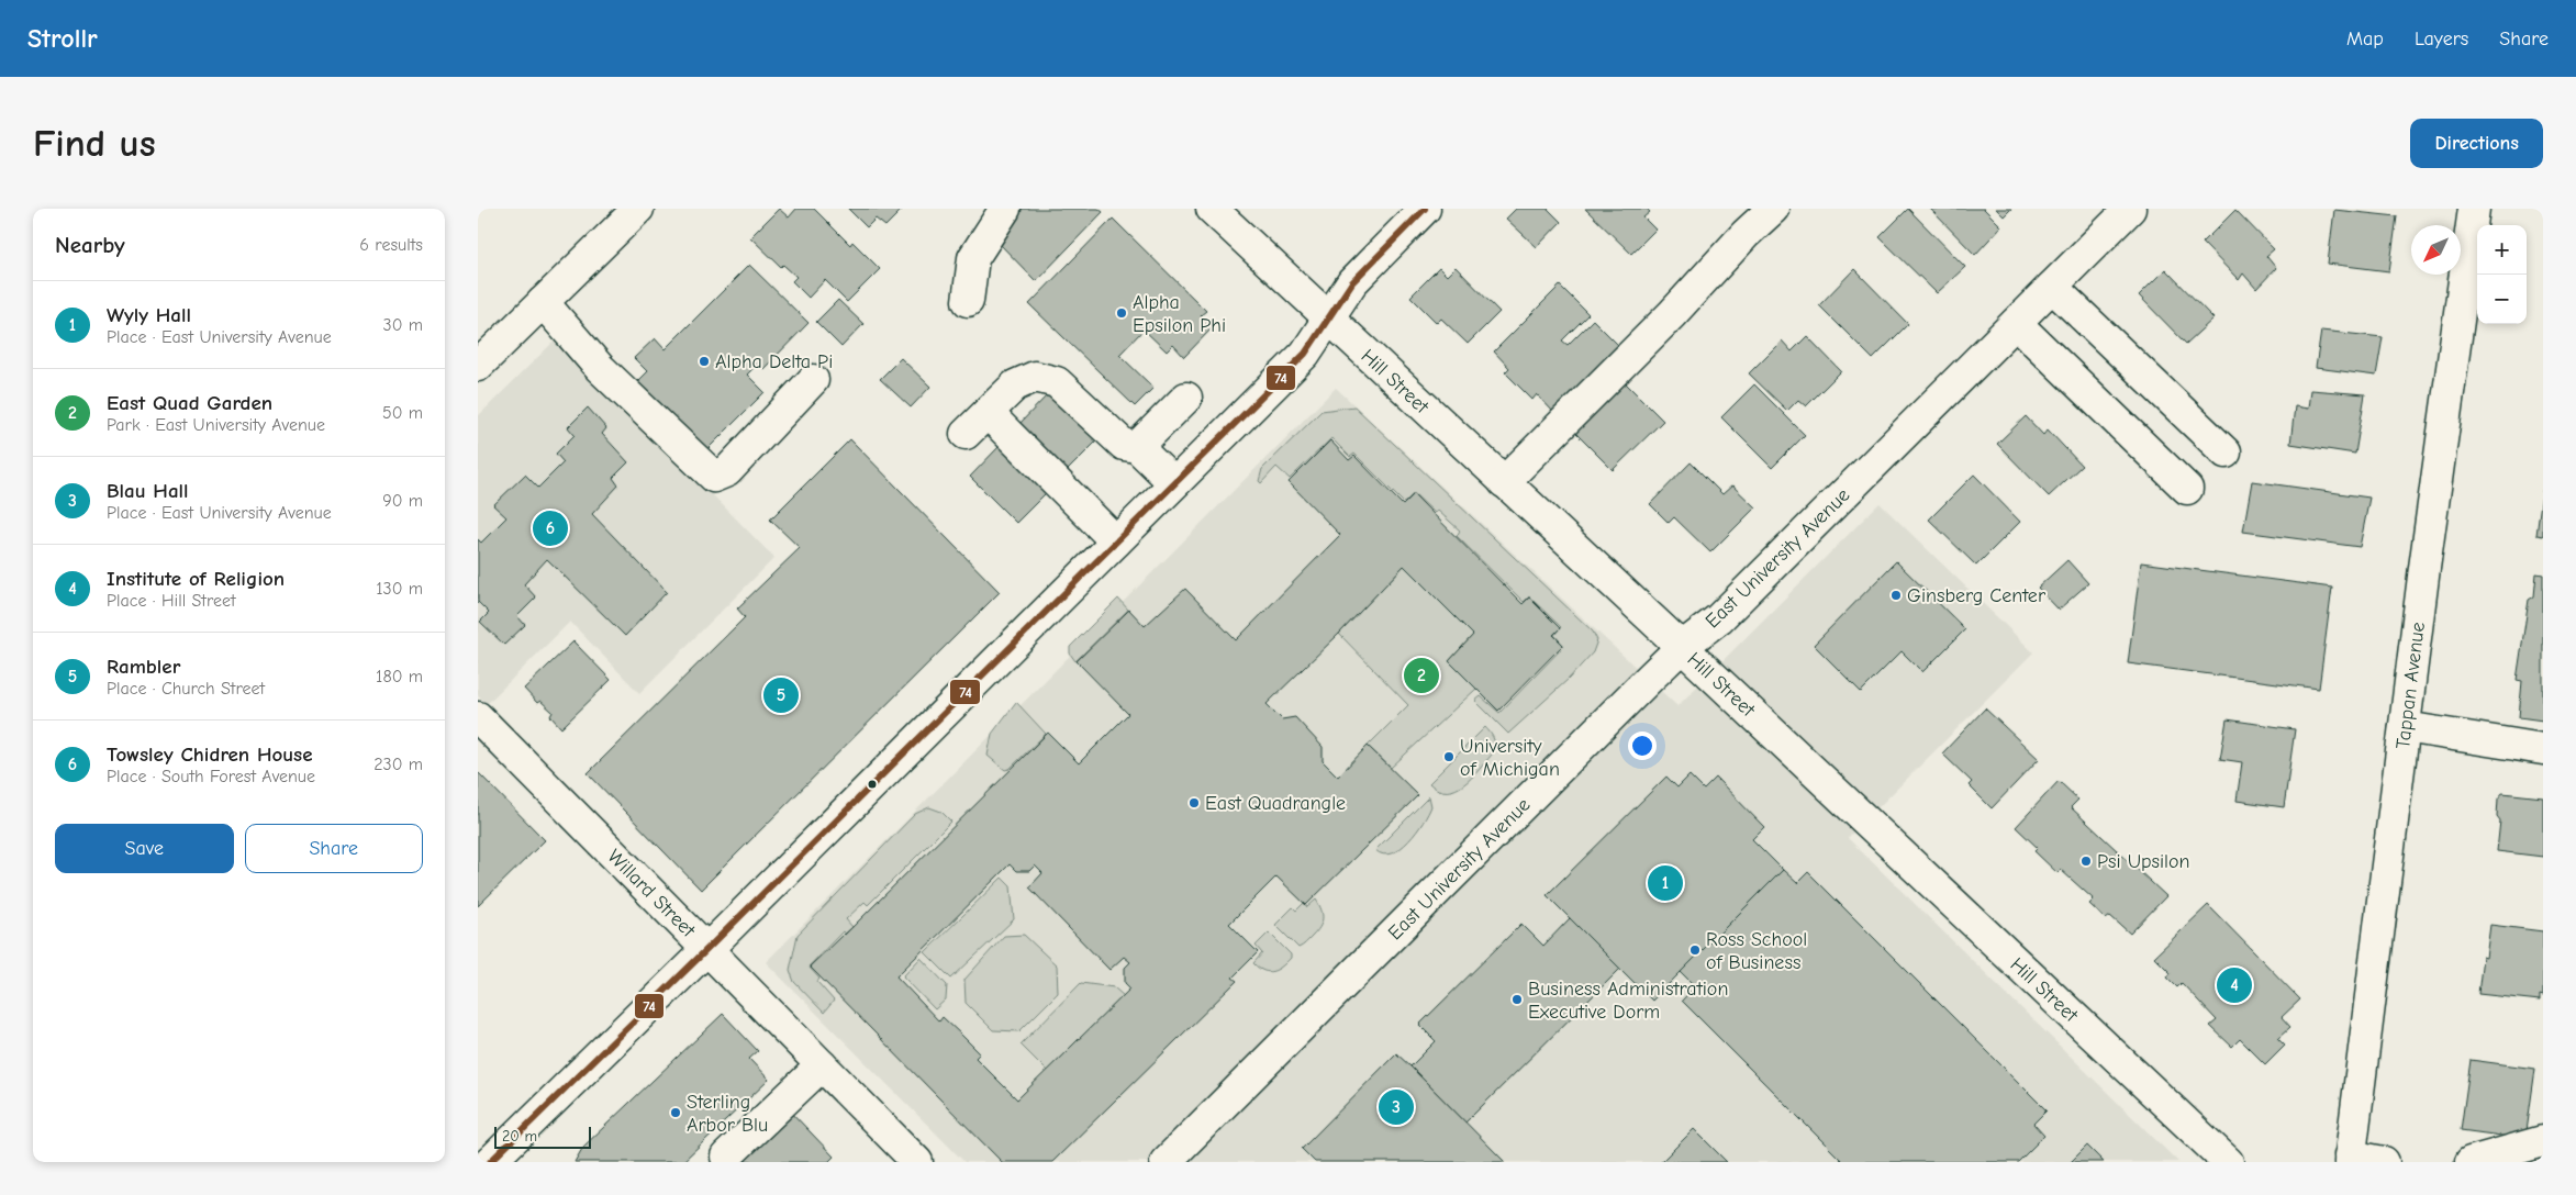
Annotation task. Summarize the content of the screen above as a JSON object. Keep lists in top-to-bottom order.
{
  "streets": {
    "street": [
      "Hill Street",
      "East University Avenue",
      "Tappan Avenue",
      "Willard Street"
    ]
  },
  "crossings": [
    ["Hill Street", "East University Avenue"]
  ],
  "places": [
    "Alpha Epsilon Phi",
    "Alpha Delta Pi",
    "Ginsberg Center",
    "University of Michigan",
    "East Quadrangle",
    "Psi Upsilon",
    "Ross School of Business",
    "Business Administration Executive Dorm",
    "Sterling Arbor Blu"
  ],
  "lines": ["transit line 74"],
  "scale_bar": "20 m",
  "north": "bottom left",
  "page": {
    "header": "Strollr",
    "nav": ["Map", "Layers", "Share"],
    "buttons": [
      "Directions",
      ["Save", "Share"]
    ],
    "title": "Find us",
    "heading": ["Nearby", "6 results"],
    "map_buttons": ["+", "−"],
    "list": [
      {
        "mark": "1",
        "name": "Wyly Hall",
        "note": "Place · East University Avenue",
        "value": "30 m"
      },
      {
        "mark": "2",
        "name": "East Quad Garden",
        "note": "Park · East University Avenue",
        "value": "50 m"
      },
      {
        "mark": "3",
        "name": "Blau Hall",
        "note": "Place · East University Avenue",
        "value": "90 m"
      },
      {
        "mark": "4",
        "name": "Institute of Religion",
        "note": "Place · Hill Street",
        "value": "130 m"
      },
      {
        "mark": "5",
        "name": "Rambler",
        "note": "Place · Church Street",
        "value": "180 m"
      },
      {
        "mark": "6",
        "name": "Towsley Chidren House",
        "note": "Place · South Forest Avenue",
        "value": "230 m"
      }
    ],
    "pins": [
      "6",
      "2",
      "5",
      "1",
      "4",
      "3"
    ],
    "scale": "20 m"
  }
}
